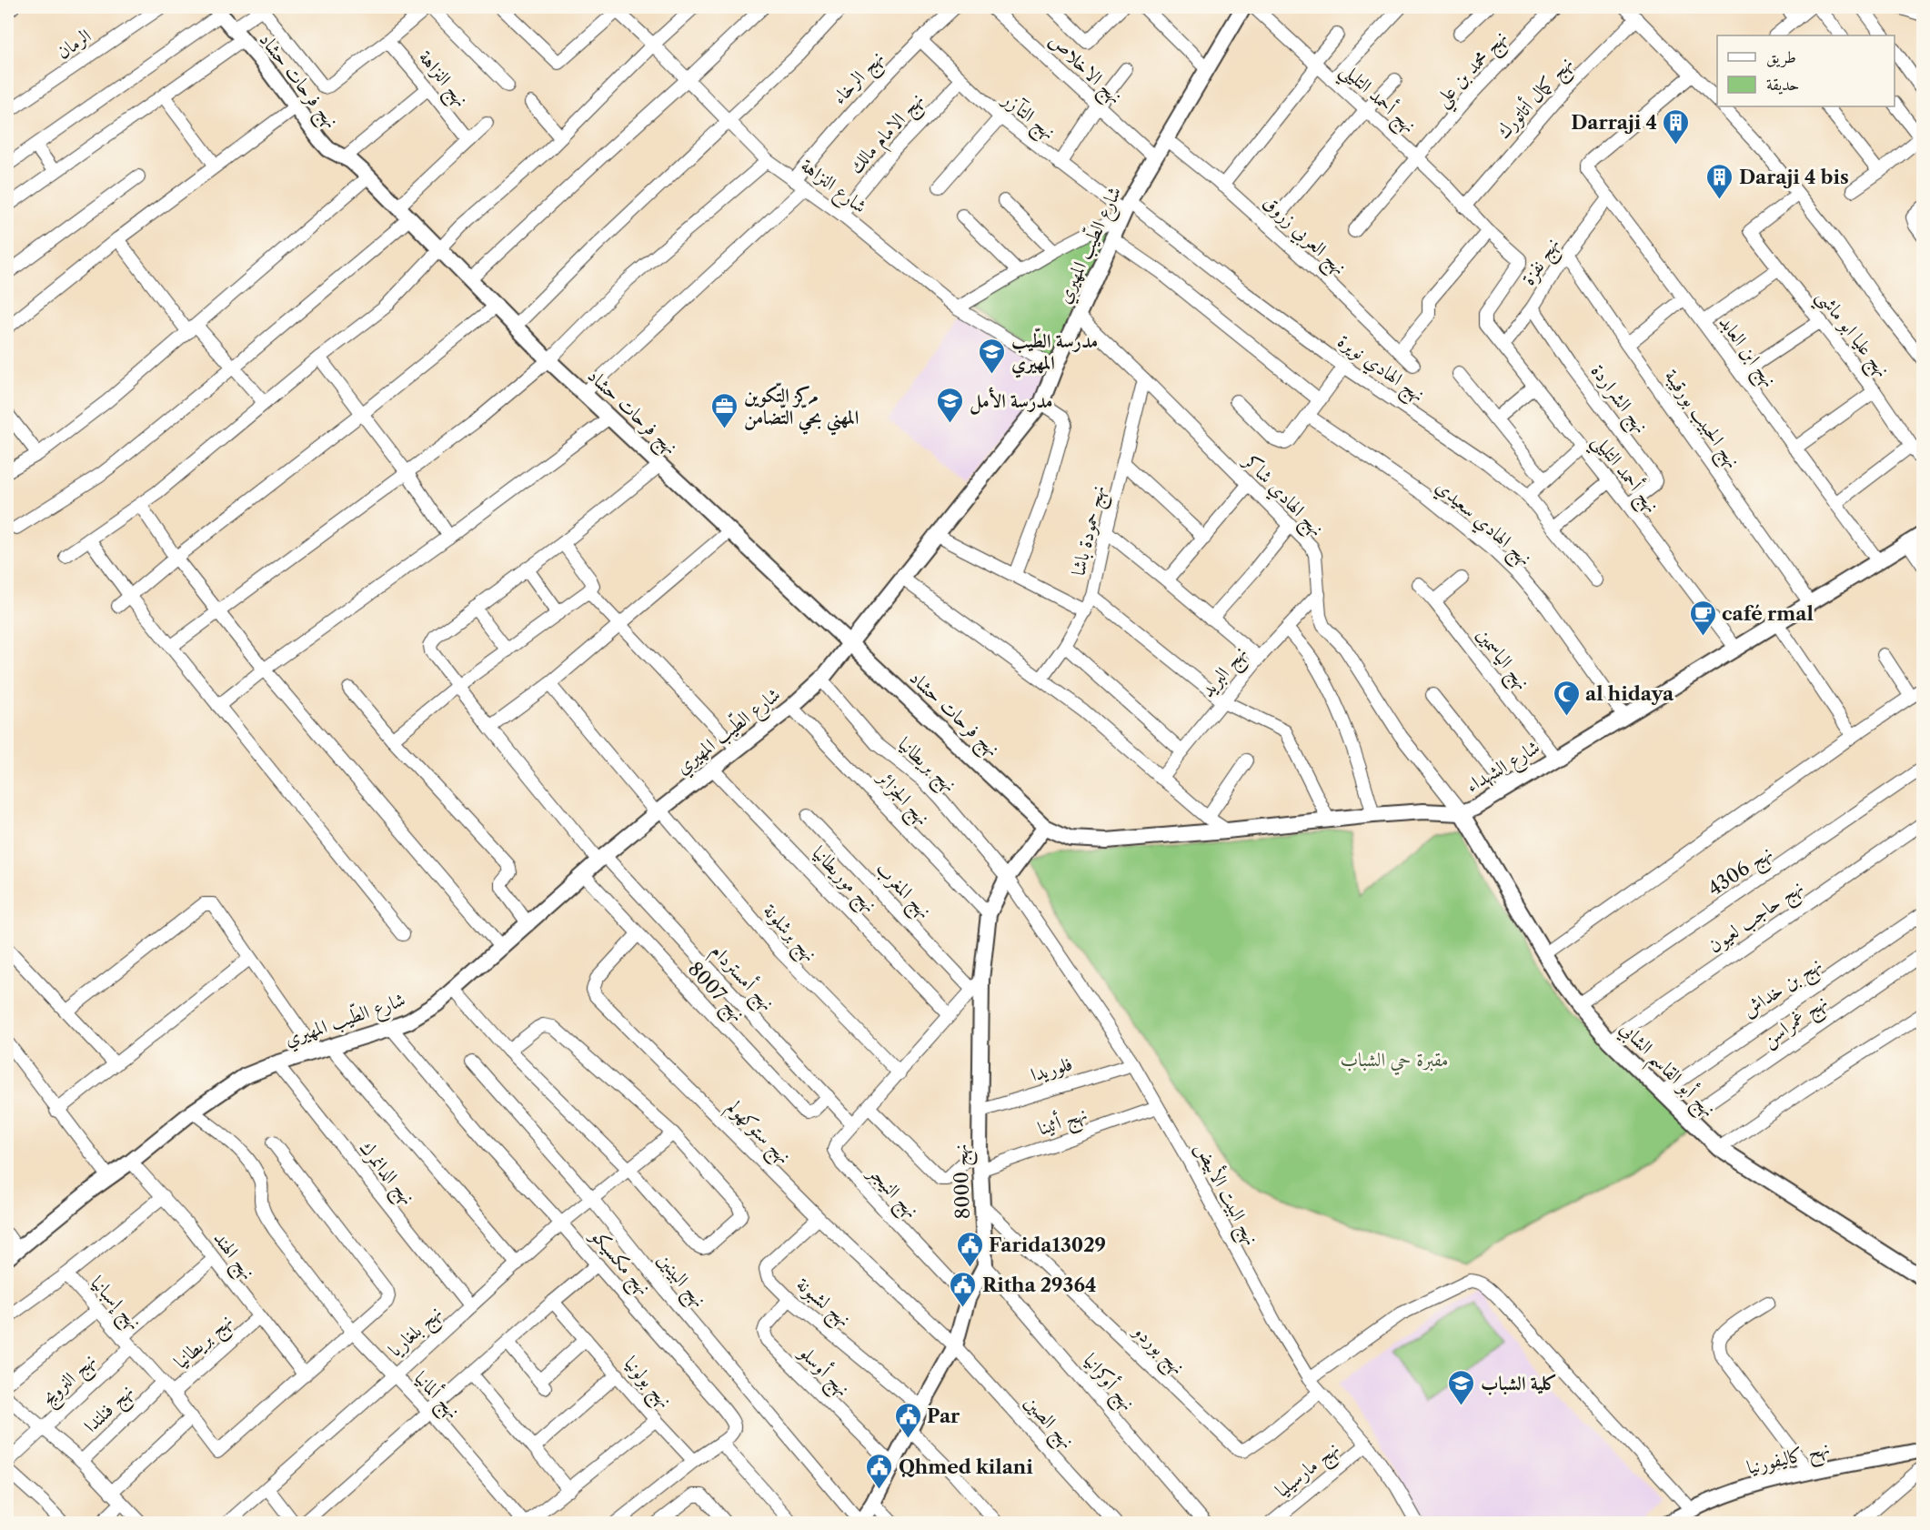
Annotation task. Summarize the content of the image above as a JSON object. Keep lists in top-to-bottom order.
{
  "streets": {
    "street": [
      "الرمان",
      "نهج الاخلاص",
      "نهج محمد بن علي",
      "نهج الرخاء",
      "نهج النزاهة",
      "نهج فرحات حشاد",
      "نهج أحمد التليلي",
      "نهج كمال أتاتورك",
      "نهج التآزر",
      "نهج الامام مالك",
      "شارع النزاهة",
      "نهج العربي زروق",
      "شارع الطّيب المهيري",
      "نهج نفزة",
      "نهج عليا ابو ماشي",
      "نهج ابن العابد",
      "نهج الهادي نويرة",
      "نهج الشراردة",
      "نهج الحبيب بورقيبة",
      "نهج الهادي شاكر",
      "نهج الهادي سعيدي",
      "نهج حمودة باشا",
      "نهج الياسمين",
      "نهج البريد",
      "نهج بريطانيا",
      "شارع الشهداء",
      "نهج الجزائر",
      "نهج 4306",
      "نهج موريطانيا",
      "نهج المغرب",
      "نهج حاجب لعيون",
      "نهج برشلونة",
      "نهج أمستردام",
      "نهج بن خداش",
      "نهج 8007",
      "نهج غمراسن",
      "فلوريدا",
      "نهج أبو القاسم الشابي",
      "نهج أثينا",
      "نهج ستوكهولم",
      "نهج الدانمرك",
      "نهج 8000",
      "نهج النيجر",
      "نهج البيت الأبيض",
      "نهج الهند",
      "نهج مكسيكو",
      "نهج البينين",
      "نهج لشبونة",
      "نهج إسبانيا",
      "نهج بلغاريا",
      "نهج بوردو",
      "نهج أوسلو",
      "نهج النرويج",
      "نهج بولونيا",
      "نهج أوكرانيا",
      "نهج ألمانيا",
      "نهج فنلندا",
      "نهج الصين",
      "نهح كاليفورنيا",
      "نهج مارسيليا"
    ]
  },
  "crossings": [
    ["نهج الاخلاص", "شارع الطّيب المهيري"],
    ["نهج محمد بن علي", "نهج أحمد التليلي"],
    ["نهج الرخاء", "نهج التآزر"],
    ["نهج الرخاء", "شارع النزاهة"],
    ["نهج فرحات حشاد", "شارع الطّيب المهيري"],
    ["نهج فرحات حشاد", "شارع الشهداء"],
    ["نهج فرحات حشاد", "نهج 8000"],
    ["نهج أحمد التليلي", "نهج كمال أتاتورك"],
    ["نهج أحمد التليلي", "نهج نفزة"],
    ["نهج أحمد التليلي", "نهج الشراردة"],
    ["نهج أحمد التليلي", "شارع الشهداء"],
    ["نهج التآزر", "نهج الامام مالك"],
    ["نهج التآزر", "شارع الطّيب المهيري"],
    ["نهج التآزر", "نهج الهادي نويرة"],
    ["نهج الامام مالك", "شارع النزاهة"],
    ["شارع النزاهة", "شارع الطّيب المهيري"],
    ["نهج العربي زروق", "شارع الطّيب المهيري"],
    ["شارع الطّيب المهيري", "نهج الهادي نويرة"],
    ["شارع الطّيب المهيري", "نهج الهادي شاكر"],
    ["شارع الطّيب المهيري", "نهج بريطانيا"],
    ["شارع الطّيب المهيري", "نهج الجزائر"],
    ["شارع الطّيب المهيري", "نهج موريطانيا"],
    ["شارع الطّيب المهيري", "نهج برشلونة"],
    ["شارع الطّيب المهيري", "نهج أمستردام"],
    ["شارع الطّيب المهيري", "نهج 8007"],
    ["شارع الطّيب المهيري", "نهج الدانمرك"],
    ["شارع الطّيب المهيري", "نهج الهند"],
    ["شارع الطّيب المهيري", "نهج مكسيكو"],
    ["شارع الطّيب المهيري", "نهج ألمانيا"],
    ["نهج نفزة", "نهج ابن العابد"],
    ["نهج نفزة", "نهج الشراردة"],
    ["نهج نفزة", "نهج الحبيب بورقيبة"],
    ["نهج ابن العابد", "شارع الشهداء"],
    ["نهج الحبيب بورقيبة", "شارع الشهداء"],
    ["نهج الهادي شاكر", "نهج حمودة باشا"],
    ["نهج الهادي شاكر", "نهج البريد"],
    ["نهج الهادي شاكر", "شارع الشهداء"],
    ["نهج الهادي شاكر", "نهج أبو القاسم الشابي"],
    ["نهج الهادي سعيدي", "شارع الشهداء"],
    ["نهج الياسمين", "شارع الشهداء"],
    ["نهج بريطانيا", "نهج 8000"],
    ["نهج بريطانيا", "نهج البيت الأبيض"],
    ["نهج بريطانيا", "نهج الهند"],
    ["نهج بريطانيا", "نهج إسبانيا"],
    ["شارع الشهداء", "نهج أبو القاسم الشابي"],
    ["شارع الشهداء", "نهج 8000"],
    ["نهج الجزائر", "نهج 8000"],
    ["نهج 4306", "نهج أبو القاسم الشابي"],
    ["نهج موريطانيا", "نهج النيجر"],
    ["نهج المغرب", "نهج 8000"],
    ["نهج المغرب", "نهج النيجر"],
    ["نهج حاجب لعيون", "نهج أبو القاسم الشابي"],
    ["نهج برشلونة", "نهج النيجر"],
    ["نهج أمستردام", "نهج 8007"],
    ["نهج أمستردام", "نهج النيجر"],
    ["نهج بن خداش", "نهج أبو القاسم الشابي"],
    ["نهج 8007", "نهج ستوكهولم"],
    ["نهج غمراسن", "نهج أبو القاسم الشابي"],
    ["فلوريدا", "نهج 8000"],
    ["فلوريدا", "نهج البيت الأبيض"],
    ["نهج أثينا", "نهج 8000"],
    ["نهج أثينا", "نهج البيت الأبيض"],
    ["نهج ستوكهولم", "نهج 8000"],
    ["نهج ستوكهولم", "نهج لشبونة"],
    ["نهج ستوكهولم", "نهج الصين"],
    ["نهج الدانمرك", "نهج بلغاريا"],
    ["نهج 8000", "نهج النيجر"],
    ["نهج 8000", "نهج البيت الأبيض"],
    ["نهج 8000", "نهج البينين"],
    ["نهج 8000", "نهج لشبونة"],
    ["نهج 8000", "نهج بوردو"],
    ["نهج 8000", "نهج أوسلو"],
    ["نهج 8000", "نهج أوكرانيا"],
    ["نهج 8000", "نهج الصين"],
    ["نهج البيت الأبيض", "نهج بوردو"],
    ["نهج البيت الأبيض", "نهج مارسيليا"],
    ["نهج الهند", "نهج إسبانيا"],
    ["نهج مكسيكو", "نهج بلغاريا"],
    ["نهج البينين", "نهج بلغاريا"],
    ["نهج لشبونة", "نهج أوسلو"],
    ["نهج إسبانيا", "نهج النرويج"],
    ["نهج إسبانيا", "نهج فنلندا"],
    ["نهج بلغاريا", "نهج ألمانيا"],
    ["نهج بولونيا", "نهج ألمانيا"]
  ],
  "parks": ["مقبرة حي الشباب"],
  "places": {
    "building": ["Darraji 4", "Daraji 4 bis"],
    "school or university": ["مدرسة الطّيب المهيري", "مدرسة الأمل", "كلية الشباب"],
    "office": ["مركز التّكوين المهني بحيّ التّضامن"],
    "cafe": ["café rmal"],
    "mosque": ["al hidaya"],
    "public building": [
      "Farida13029",
      "Ritha 29364",
      "Par",
      "Qhmed kilani"
    ]
  },
  "legend": ["طريق", "حديقة"]
}
